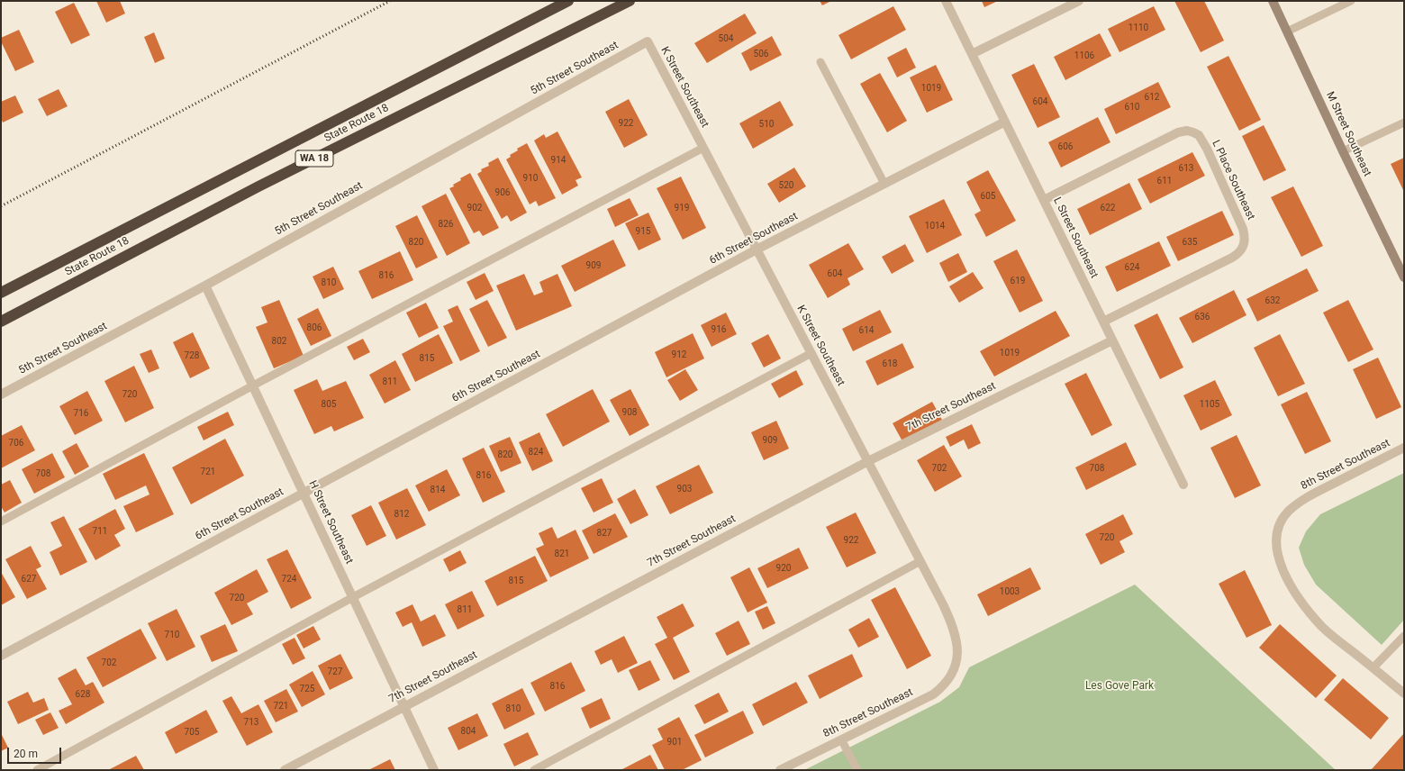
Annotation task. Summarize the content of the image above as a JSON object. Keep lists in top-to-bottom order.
{
  "streets": {
    "highway": ["State Route 18", "WA 18"],
    "main road": ["M Street Southeast"],
    "street": [
      "5th Street Southeast",
      "K Street Southeast",
      "L Place Southeast",
      "L Street Southeast",
      "6th Street Southeast",
      "7th Street Southeast",
      "8th Street Southeast",
      "H Street Southeast"
    ]
  },
  "crossings": [
    ["5th Street Southeast", "K Street Southeast"],
    ["5th Street Southeast", "H Street Southeast"],
    ["K Street Southeast", "6th Street Southeast"],
    ["K Street Southeast", "7th Street Southeast"],
    ["K Street Southeast", "8th Street Southeast"],
    ["L Place Southeast", "L Street Southeast"],
    ["L Street Southeast", "6th Street Southeast"],
    ["L Street Southeast", "7th Street Southeast"],
    ["6th Street Southeast", "H Street Southeast"],
    ["7th Street Southeast", "H Street Southeast"]
  ],
  "parks": ["Les Gove Park"],
  "house_numbers": [
    "1110",
    "504",
    "506",
    "1106",
    "1019",
    "612",
    "604",
    "610",
    "922",
    "510",
    "606",
    "914",
    "613",
    "910",
    "611",
    "520",
    "906",
    "605",
    "902",
    "919",
    "622",
    "826",
    "1014",
    "915",
    "820",
    "635",
    "909",
    "624",
    "604",
    "816",
    "619",
    "810",
    "632",
    "636",
    "806",
    "916",
    "614",
    "802",
    "1019",
    "912",
    "728",
    "815",
    "618",
    "811",
    "720",
    "805",
    "1105",
    "908",
    "716",
    "909",
    "706",
    "824",
    "820",
    "702",
    "708",
    "721",
    "708",
    "816",
    "903",
    "814",
    "812",
    "711",
    "827",
    "720",
    "922",
    "821",
    "920",
    "627",
    "724",
    "815",
    "1003",
    "720",
    "811",
    "710",
    "702",
    "727",
    "816",
    "725",
    "628",
    "721",
    "810",
    "713",
    "804",
    "705",
    "901"
  ],
  "scale_bar": "20 m"
}
